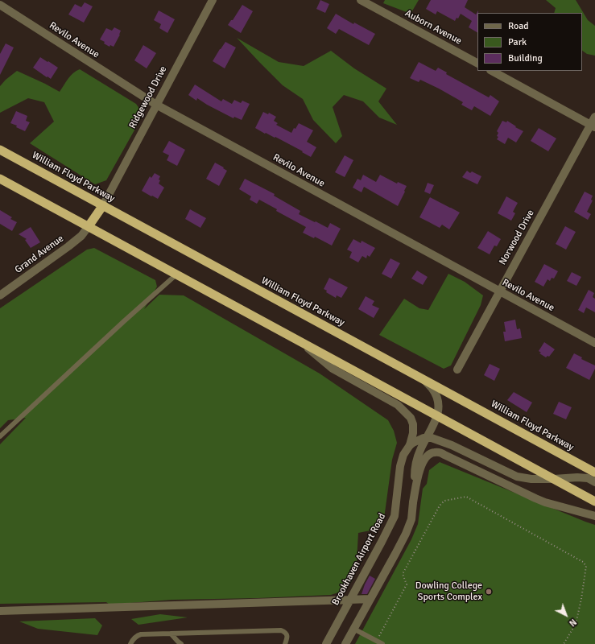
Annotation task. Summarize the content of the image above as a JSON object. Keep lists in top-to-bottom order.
{
  "streets": {
    "highway": ["William Floyd Parkway"],
    "street": [
      "Auborn Avenue",
      "Revilo Avenue",
      "Ridgewood Drive",
      "Norwood Drive",
      "Grand Avenue",
      "Brookhaven Airport Road"
    ]
  },
  "crossings": [
    ["Revilo Avenue", "Ridgewood Drive"],
    ["Revilo Avenue", "Norwood Drive"],
    ["Ridgewood Drive", "William Floyd Parkway"]
  ],
  "places": ["Dowling College Sports Complex"],
  "legend": ["Road", "Park", "Building"],
  "north": "bottom right"
}
